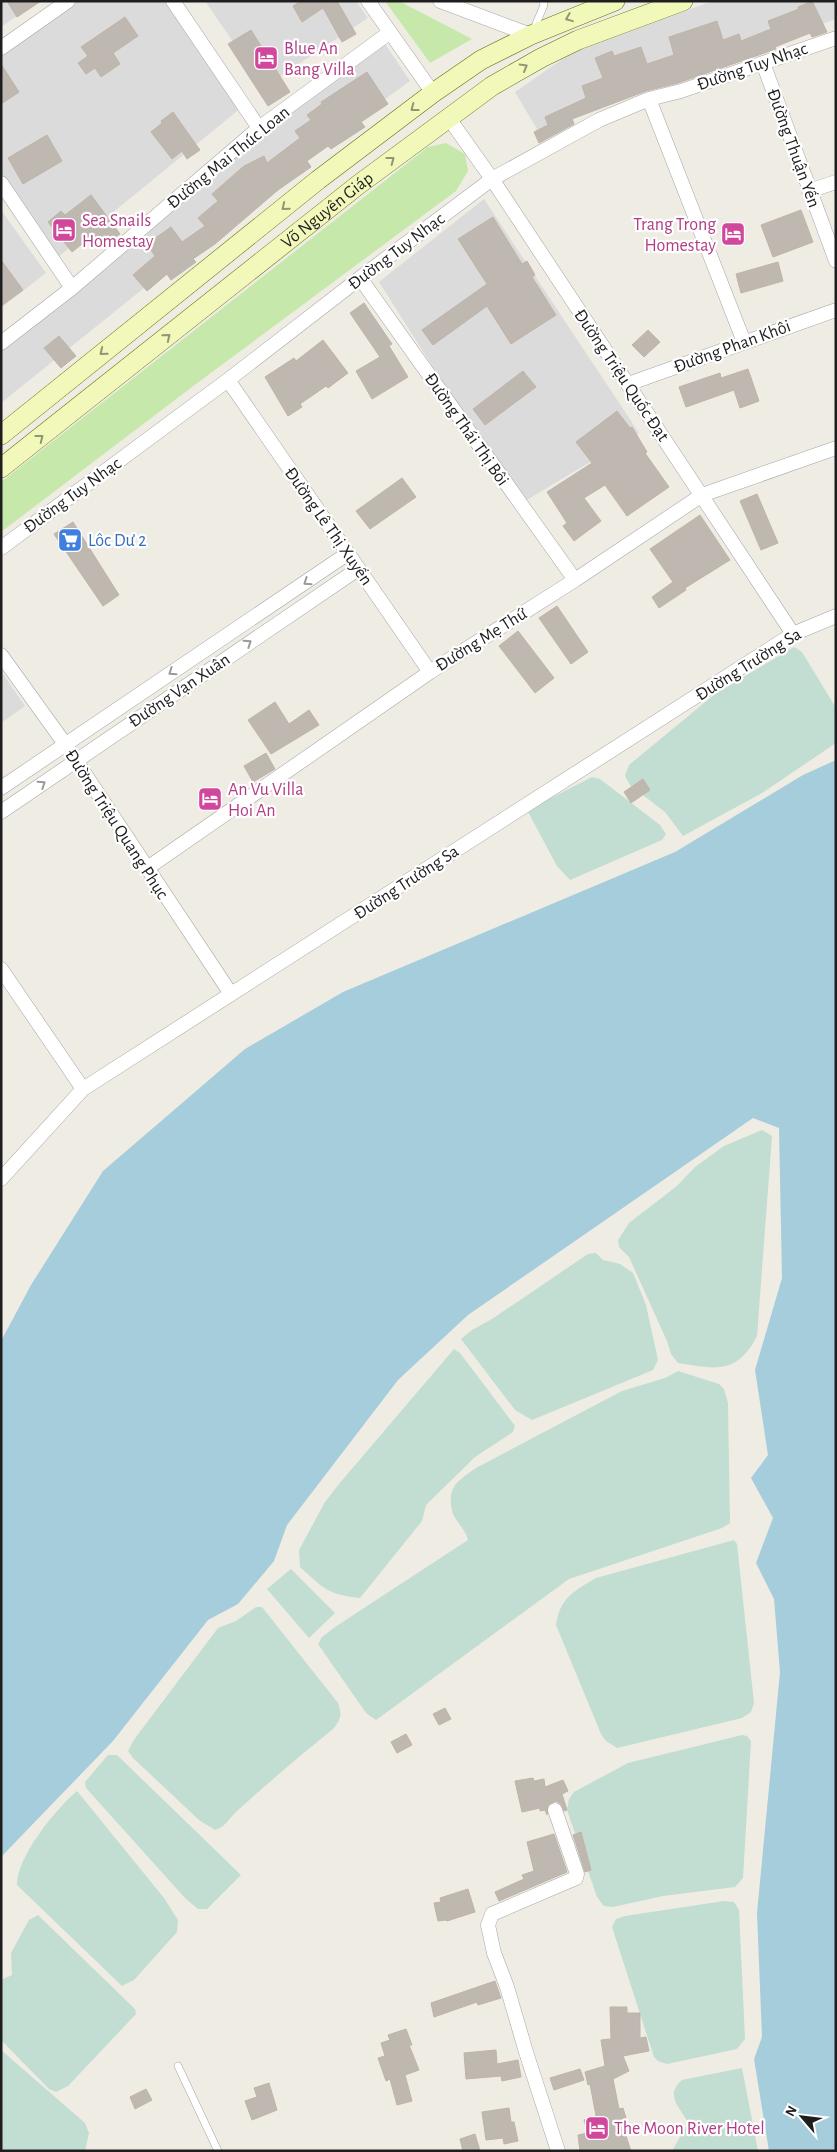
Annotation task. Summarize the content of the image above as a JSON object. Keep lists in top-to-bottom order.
{
  "streets": {
    "main road": ["Võ Nguyên Giáp"],
    "street": [
      "Đường Tuy Nhạc",
      "Đường Thuận Yến",
      "Đường Mai Thúc Loan",
      "Đường Phan Khôi",
      "Đường Triệu Quốc Đạt",
      "Đường Thái Thị Bôi",
      "Đường Lê Thị Xuyến",
      "Đường Mẹ Thứ",
      "Đường Trường Sa",
      "Đường Vạn Xuân",
      "Đường Triệu Quang Phục"
    ]
  },
  "crossings": [
    ["Đường Tuy Nhạc", "Đường Thuận Yến"],
    ["Đường Tuy Nhạc", "Đường Triệu Quốc Đạt"],
    ["Đường Tuy Nhạc", "Đường Thái Thị Bôi"],
    ["Đường Tuy Nhạc", "Đường Lê Thị Xuyến"],
    ["Võ Nguyên Giáp", "Đường Triệu Quốc Đạt"],
    ["Đường Phan Khôi", "Đường Triệu Quốc Đạt"],
    ["Đường Triệu Quốc Đạt", "Đường Mẹ Thứ"],
    ["Đường Triệu Quốc Đạt", "Đường Trường Sa"],
    ["Đường Thái Thị Bôi", "Đường Mẹ Thứ"],
    ["Đường Lê Thị Xuyến", "Đường Mẹ Thứ"],
    ["Đường Lê Thị Xuyến", "Đường Vạn Xuân"],
    ["Đường Mẹ Thứ", "Đường Triệu Quang Phục"],
    ["Đường Trường Sa", "Đường Triệu Quang Phục"],
    ["Đường Vạn Xuân", "Đường Triệu Quang Phục"]
  ],
  "places": {
    "hotel": [
      "Blue An Bang Villa",
      "Sea Snails Homestay",
      "Trang Trong Homestay",
      "An Vu Villa Hoi An",
      "The Moon River Hotel"
    ],
    "supermarket": ["Lôc Dư 2"]
  },
  "north": "top left"
}
